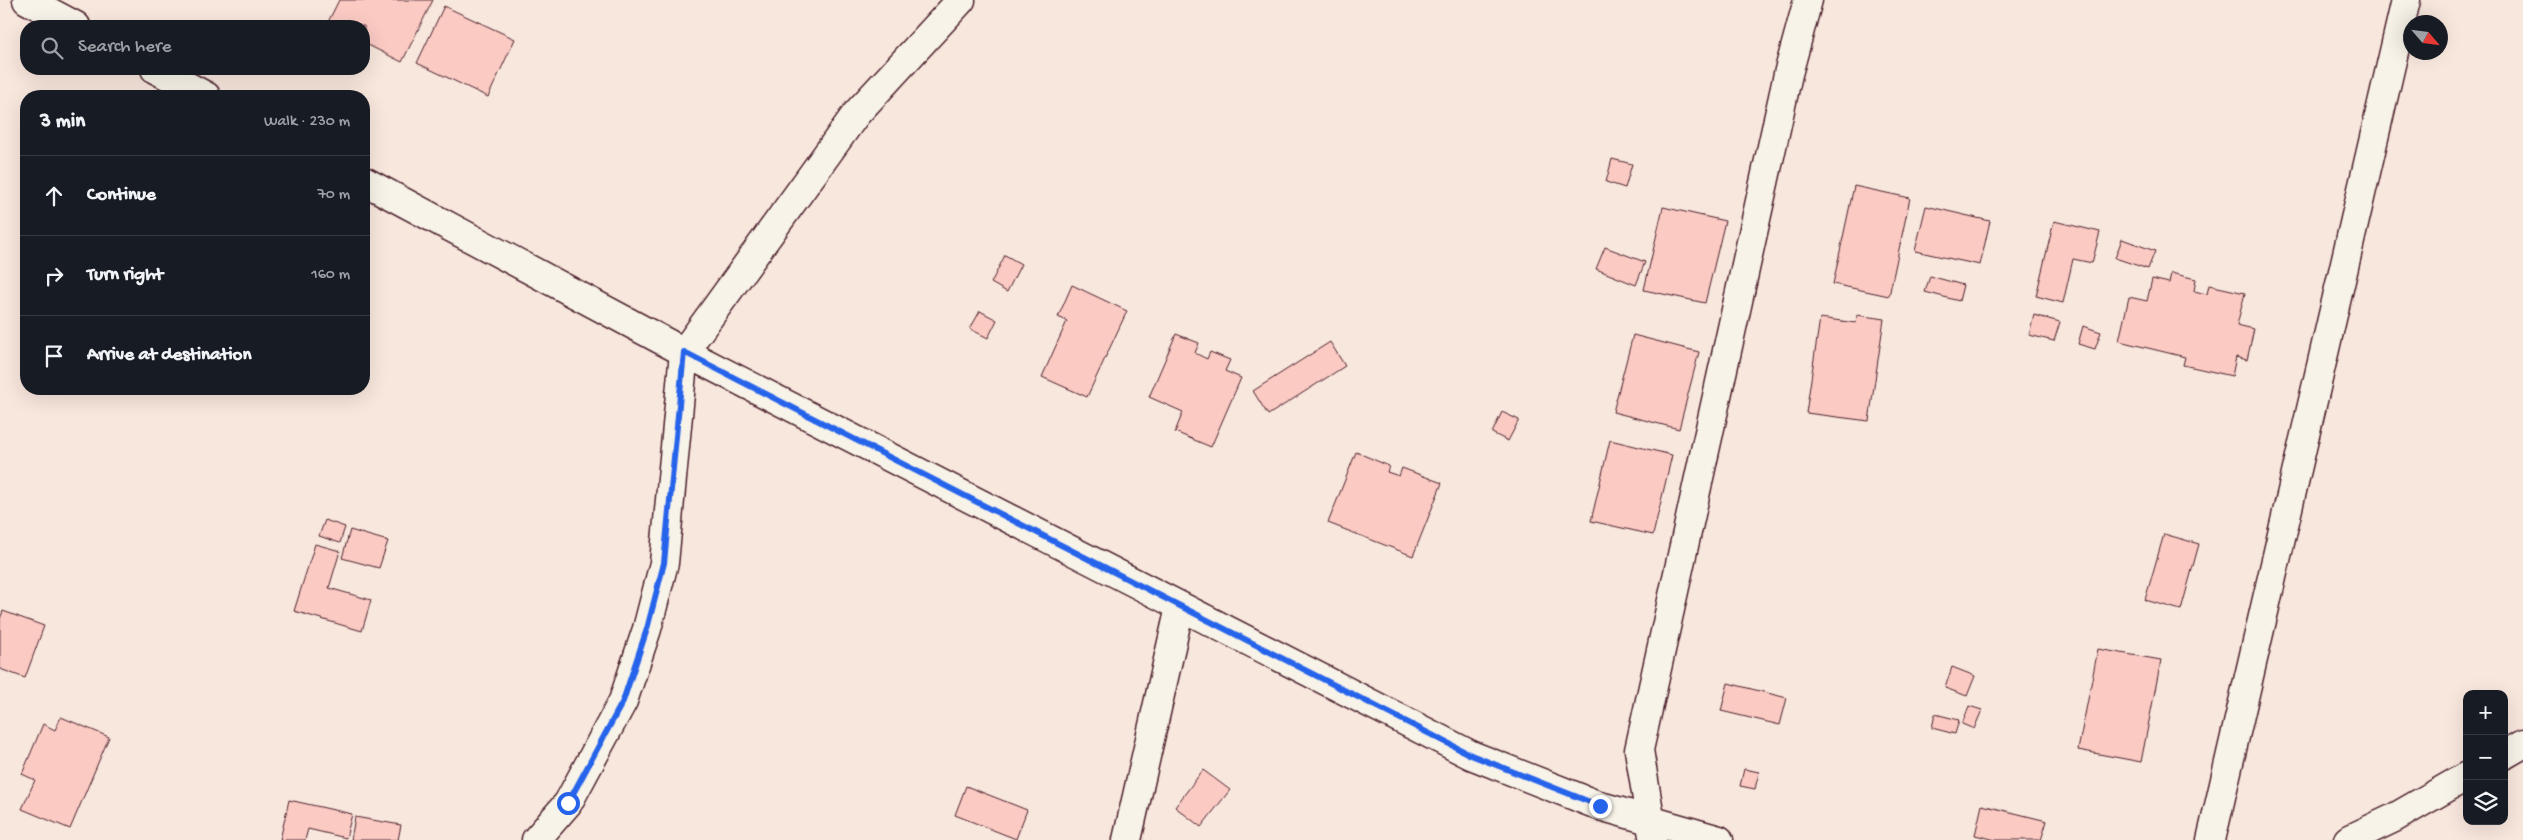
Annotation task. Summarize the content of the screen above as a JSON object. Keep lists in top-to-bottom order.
{
  "north": "bottom right",
  "page": {
    "search": "Search here",
    "heading": ["3 min", "Walk · 230 m"],
    "list": [
      ["Continue", "70 m"],
      ["Turn right", "160 m"],
      "Arrive at destination"
    ],
    "map_buttons": ["+", "−"]
  }
}
